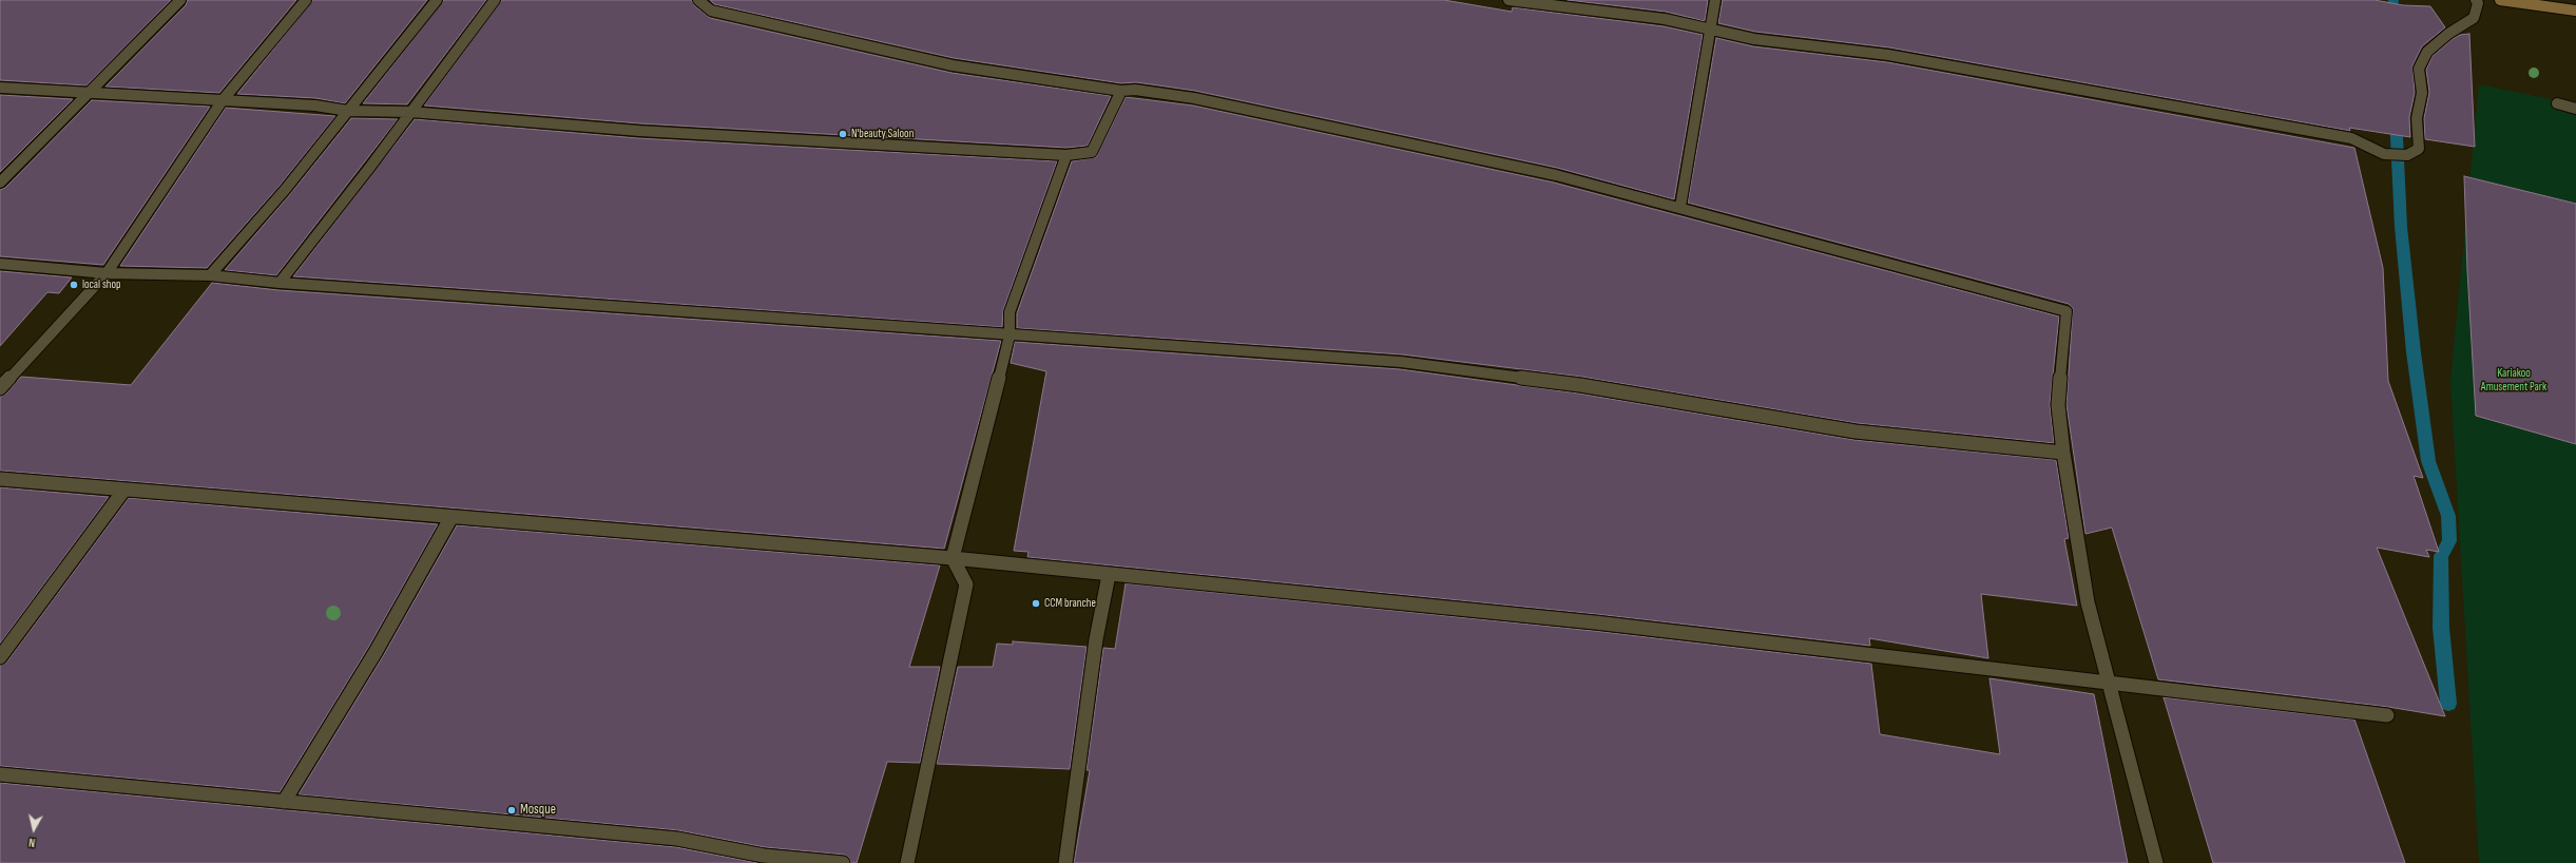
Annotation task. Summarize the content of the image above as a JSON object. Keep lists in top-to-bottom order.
{
  "parks": ["Kariakoo Amusement Park"],
  "places": [
    "N'beauty Saloon",
    "local shop",
    "CCM branche",
    "Mosque"
  ],
  "north": "bottom"
}
